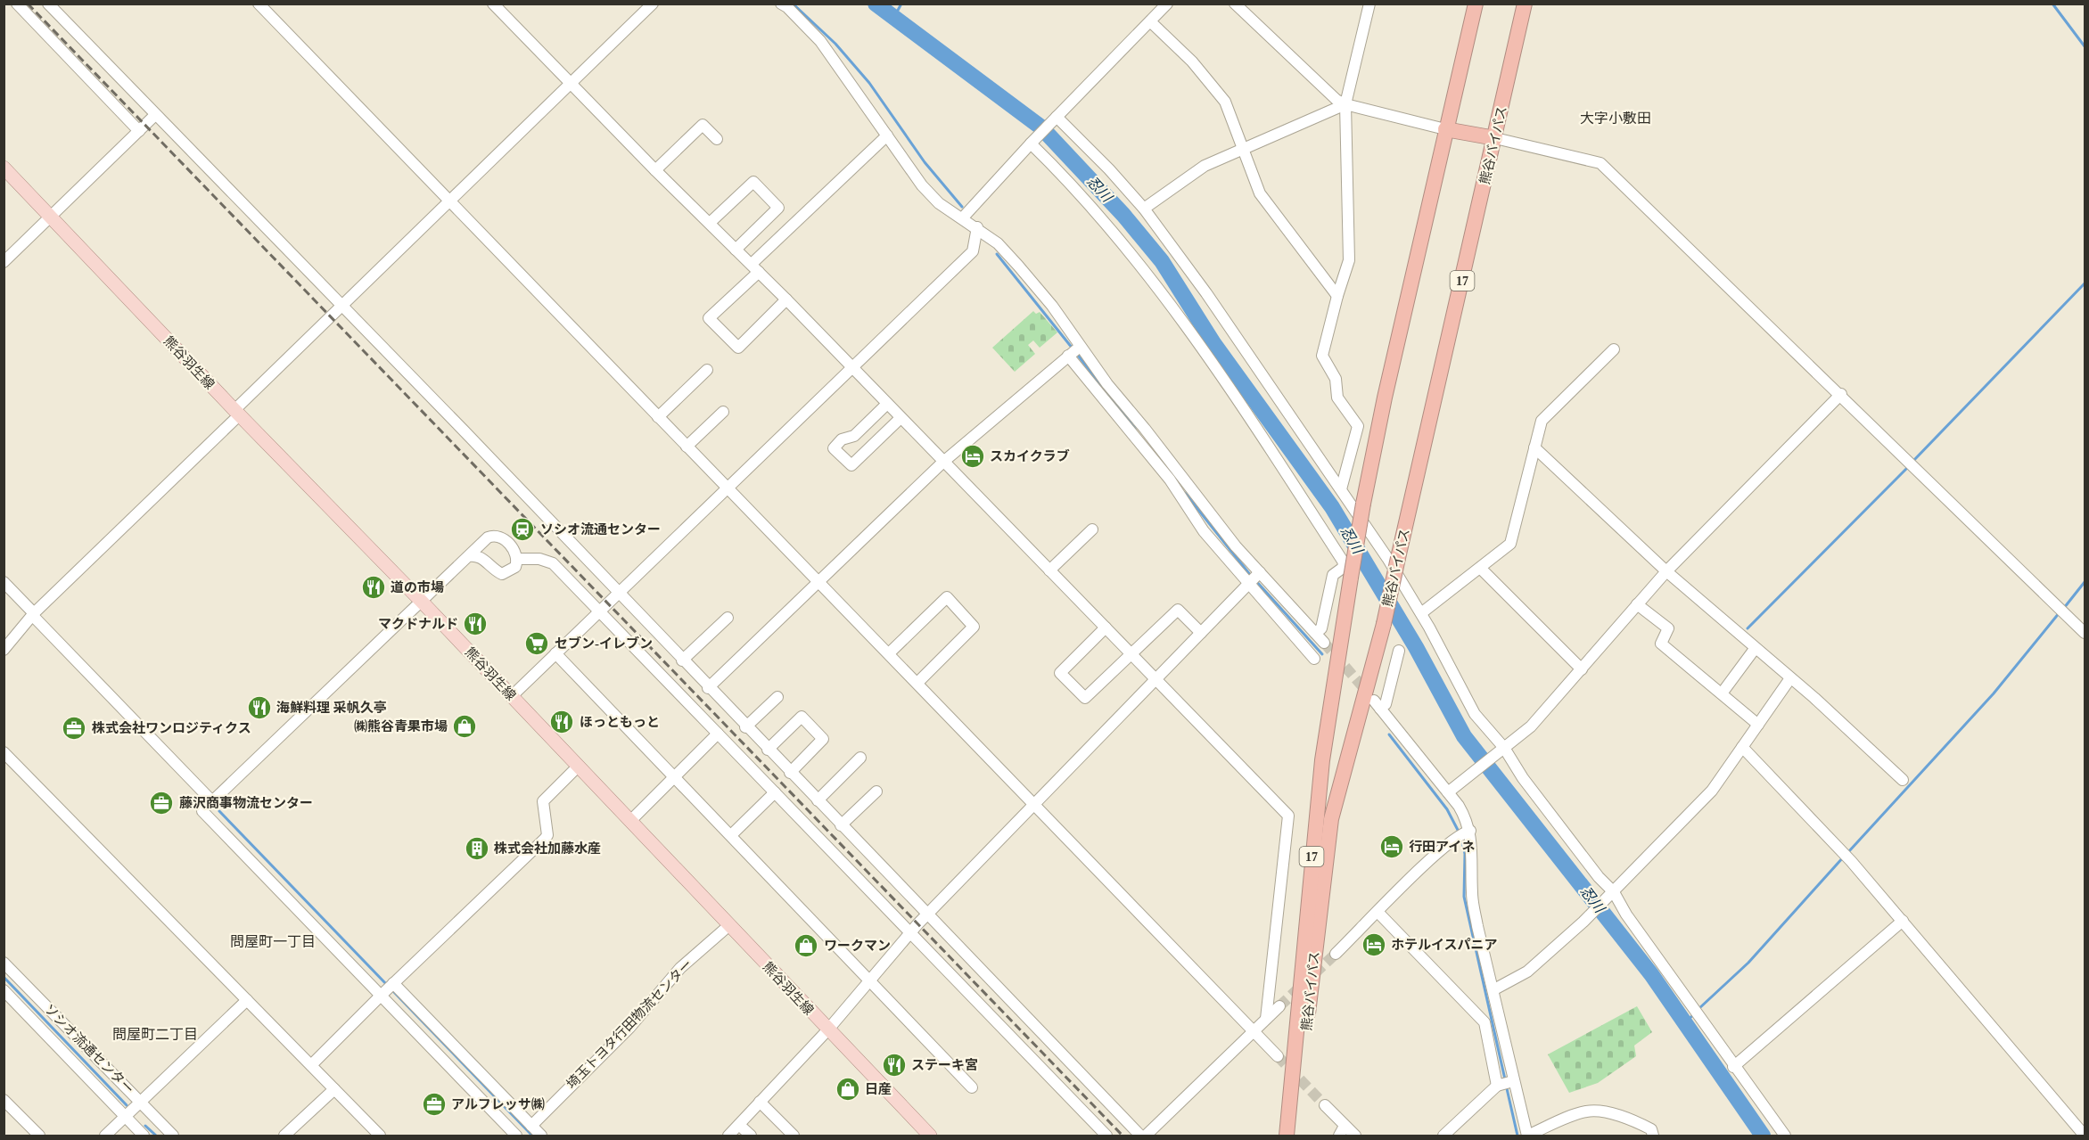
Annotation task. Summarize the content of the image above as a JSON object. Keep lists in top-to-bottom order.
{
  "streets": {
    "highway": ["熊谷バイパス", "17"],
    "main road": ["熊谷羽生線"],
    "street": ["埼玉トヨタ行田物流センター", "ソシオ流通センター"]
  },
  "crossings": [
    ["熊谷羽生線", "埼玉トヨタ行田物流センター"]
  ],
  "districts": ["大字小敷田", "問屋町一丁目", "問屋町二丁目"],
  "water": ["忍川"],
  "places": {
    "hotel": ["スカイクラブ", "行田アイネ", "ホテルイスパニア"],
    "station": ["ソシオ流通センター"],
    "restaurant": [
      "道の市場",
      "マクドナルド",
      "海鮮料理 采帆久亭",
      "ほっともっと",
      "ステーキ宮"
    ],
    "supermarket": ["セブン-イレブン"],
    "shop": ["㈱熊谷青果市場", "ワークマン", "日産"],
    "office": ["株式会社ワンロジティクス", "藤沢商事物流センター", "アルフレッサ㈱"],
    "building": ["株式会社加藤水産"]
  }
}
